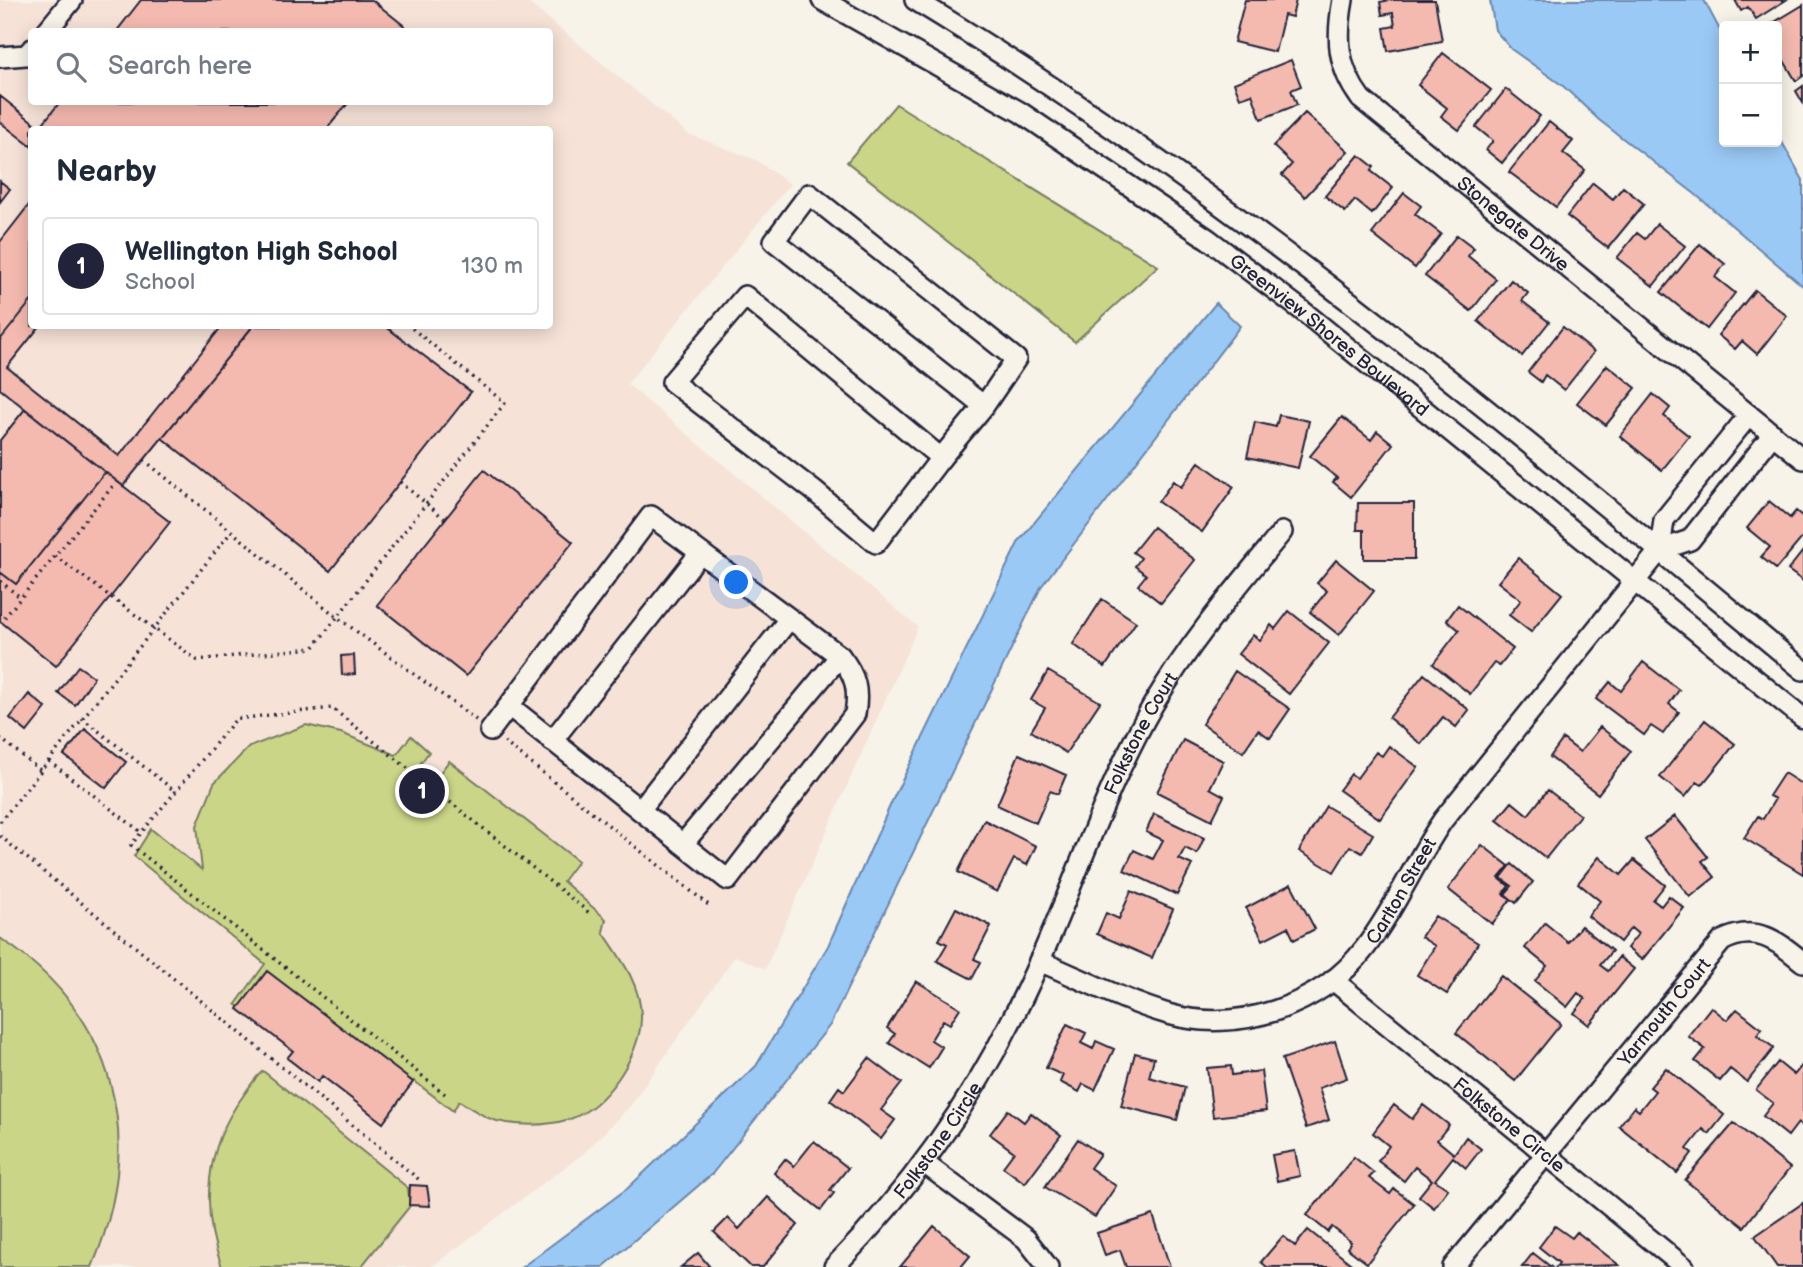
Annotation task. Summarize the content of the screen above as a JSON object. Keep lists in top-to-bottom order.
{
  "streets": {
    "street": [
      "Stonegate Drive",
      "Greenview Shores Boulevard",
      "Folkstone Court",
      "Carlton Street",
      "Yarmouth Court",
      "Folkstone Circle"
    ]
  },
  "crossings": [
    ["Greenview Shores Boulevard", "Carlton Street"],
    ["Folkstone Court", "Carlton Street"],
    ["Folkstone Court", "Folkstone Circle"],
    ["Carlton Street", "Folkstone Circle"],
    ["Yarmouth Court", "Folkstone Circle"]
  ],
  "page": {
    "map_buttons": ["+", "−"],
    "search": "Search here",
    "heading": "Nearby",
    "list": [
      {
        "mark": "1",
        "name": "Wellington High School",
        "note": "School",
        "value": "130 m"
      }
    ],
    "pins": "1"
  }
}
